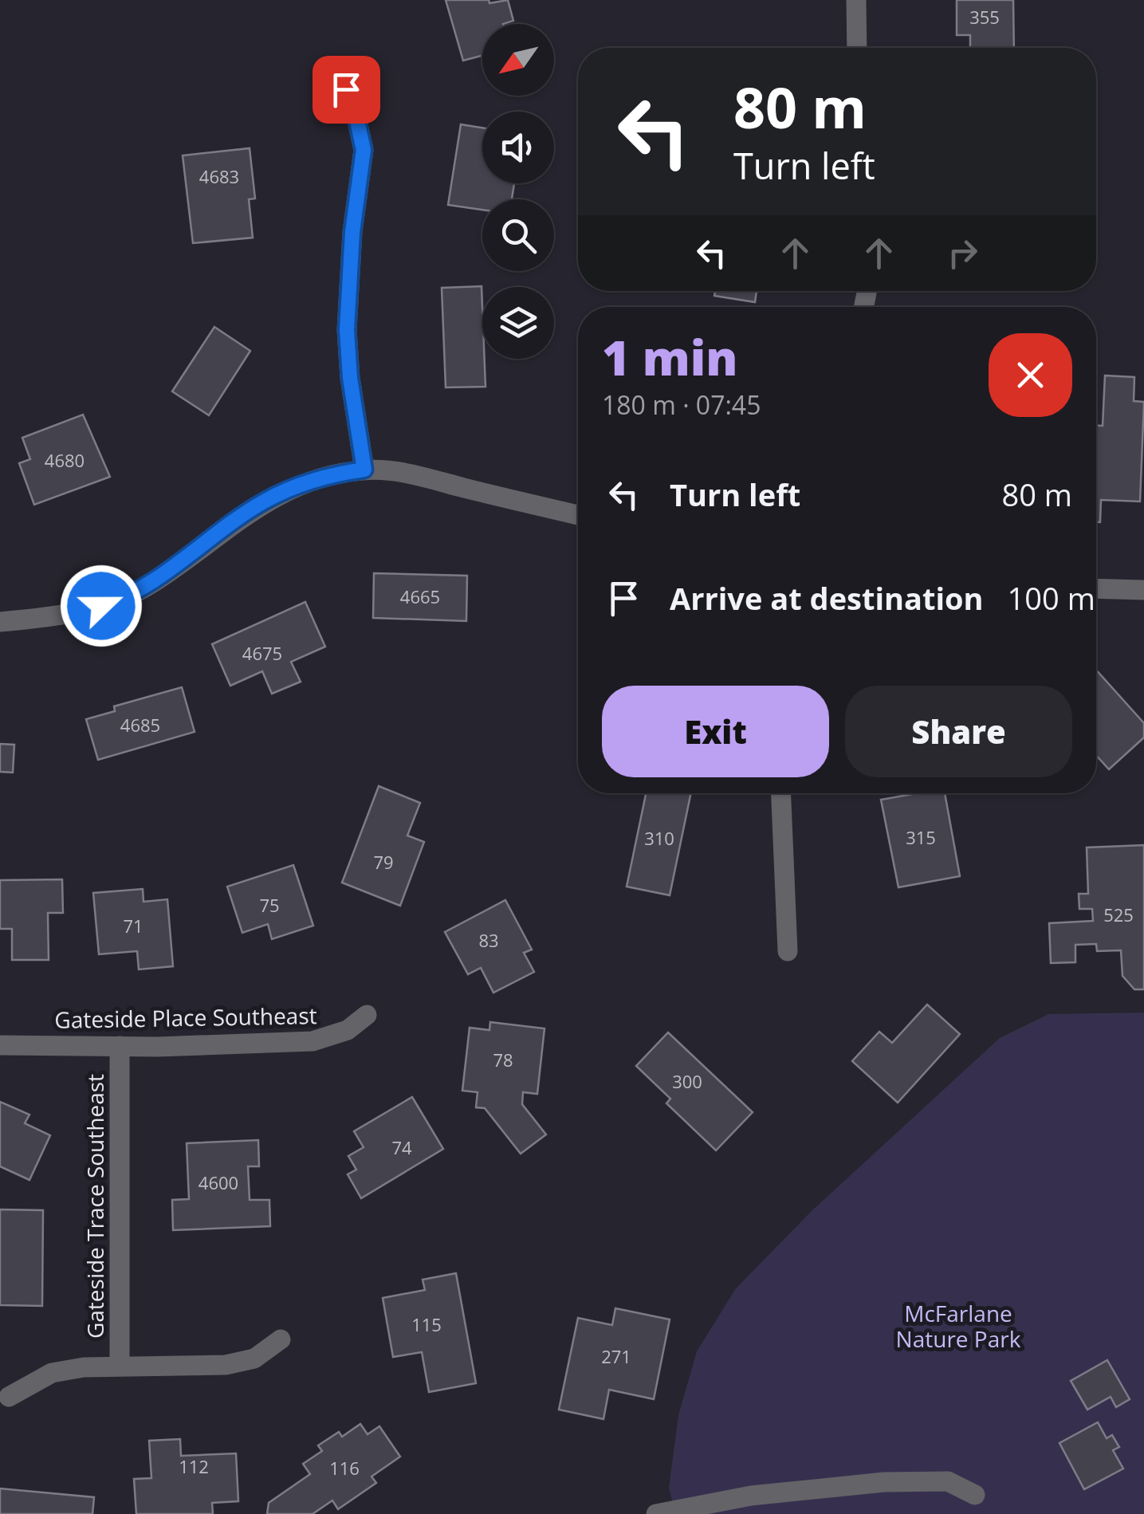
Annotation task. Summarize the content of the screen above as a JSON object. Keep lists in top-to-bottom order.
{
  "streets": {
    "street": ["Gateside Place Southeast", "Gateside Trace Southeast"]
  },
  "crossings": [
    ["Gateside Place Southeast", "Gateside Trace Southeast"]
  ],
  "parks": ["McFarlane Nature Park"],
  "house_numbers": [
    "355",
    "4683",
    "4680",
    "4665",
    "4675",
    "4685",
    "315",
    "310",
    "79",
    "75",
    "525",
    "71",
    "83",
    "78",
    "300",
    "74",
    "4600",
    "115",
    "271",
    "112",
    "116"
  ],
  "north": "bottom left",
  "page": {
    "turn": ["80 m", "Turn left"],
    "heading": ["1 min", "180 m · 07:45"],
    "list": [
      {
        "name": "Turn left",
        "value": "80 m"
      },
      {
        "name": "Arrive at destination",
        "value": "100 m"
      }
    ],
    "buttons": ["Exit", "Share"]
  }
}
